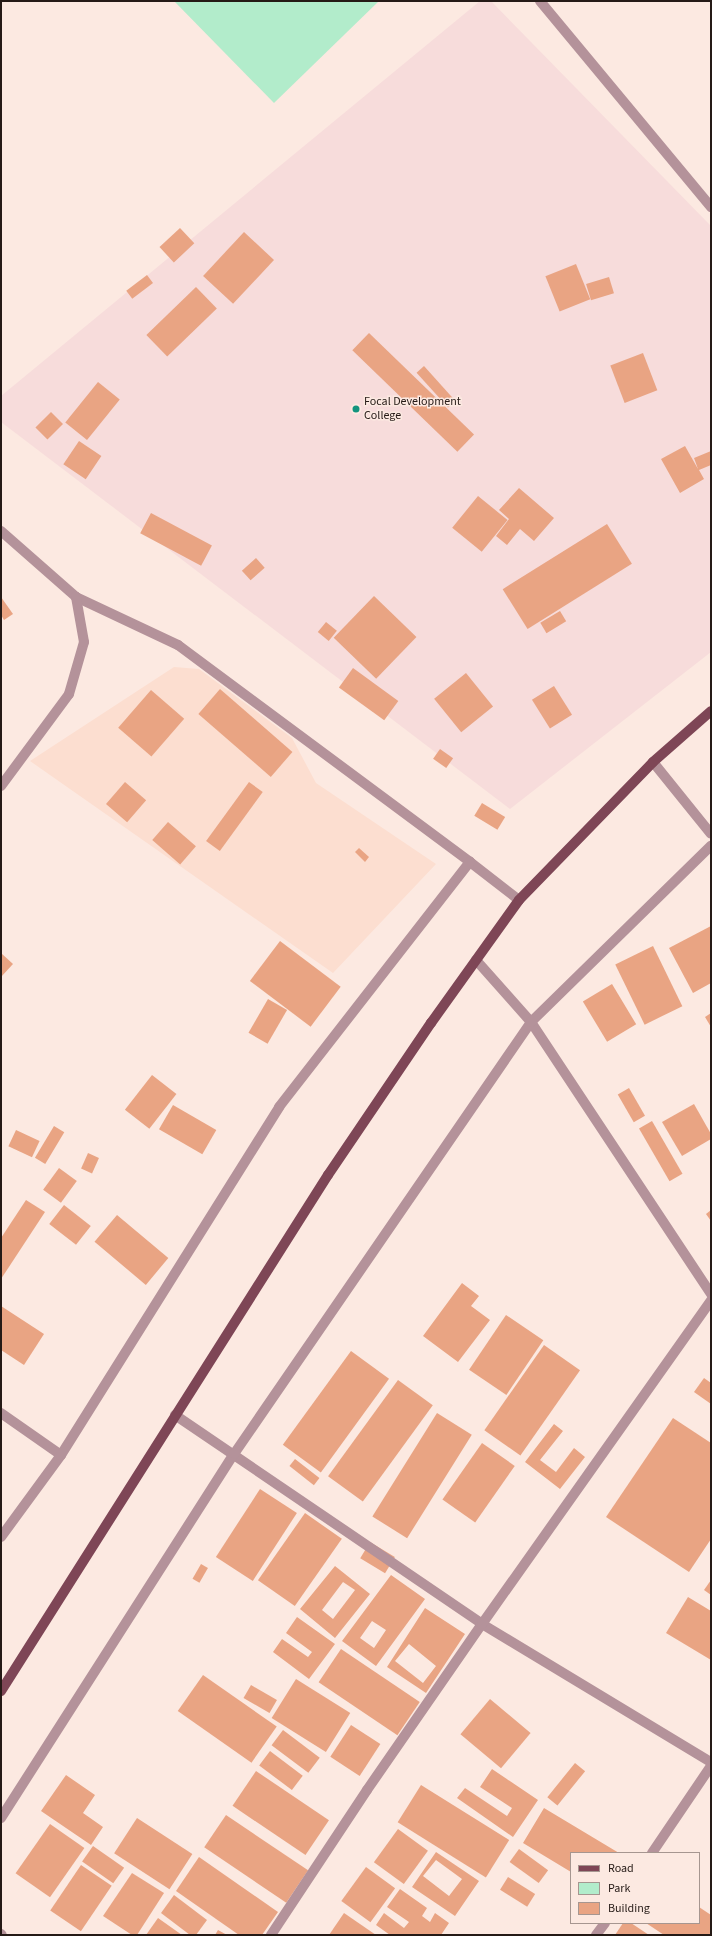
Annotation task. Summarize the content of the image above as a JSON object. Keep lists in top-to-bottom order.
{
  "places": ["Focal Development College"],
  "legend": ["Road", "Park", "Building"]
}
